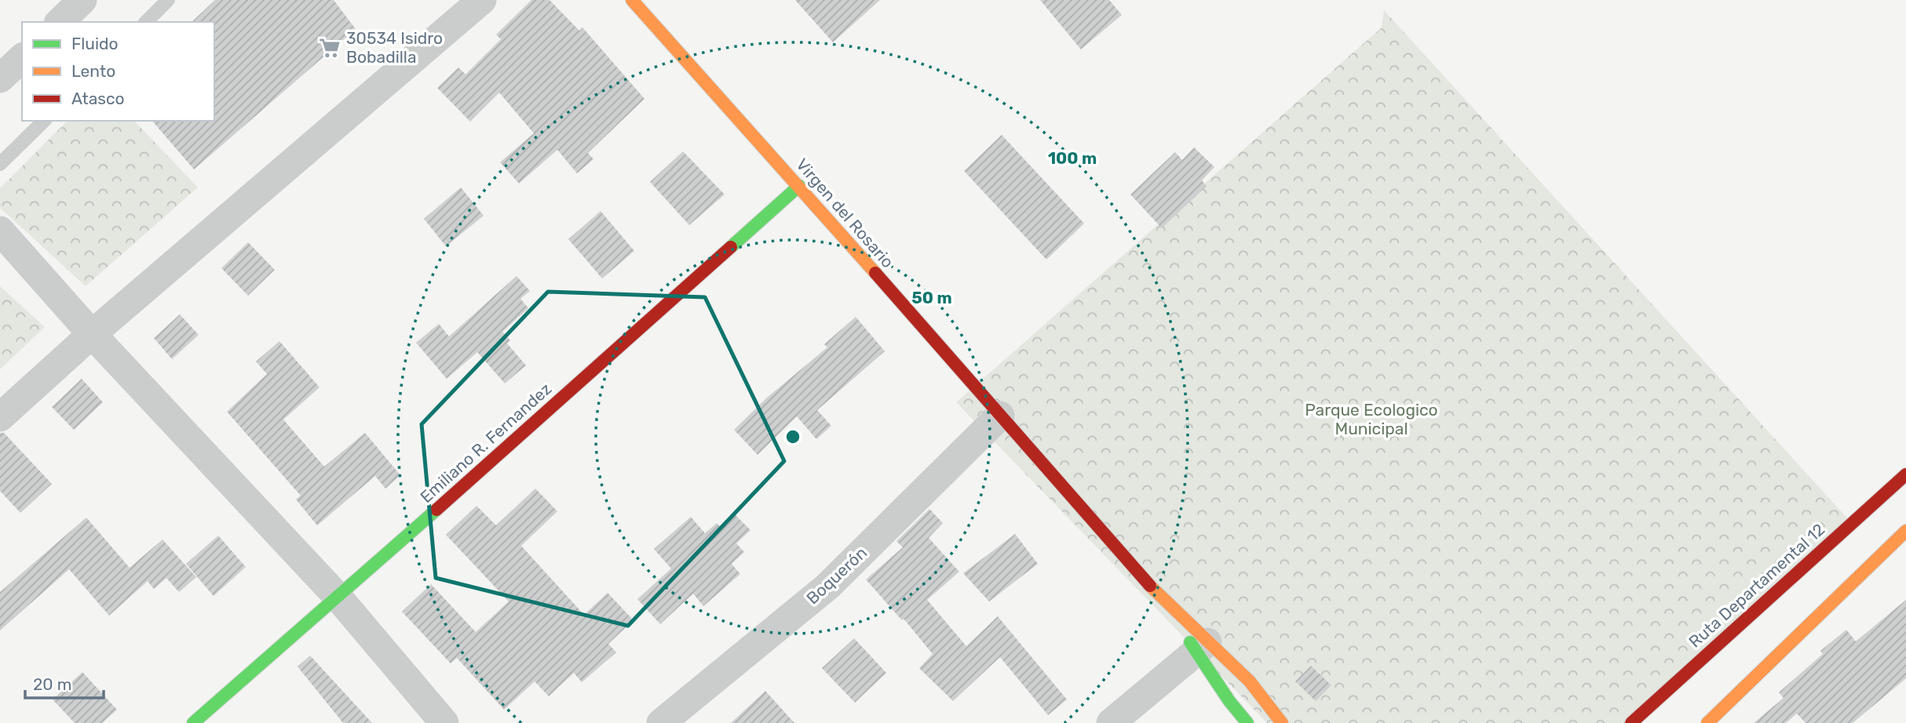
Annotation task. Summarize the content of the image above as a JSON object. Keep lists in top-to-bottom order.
{
  "streets": {
    "street": [
      "Virgen del Rosario",
      "Emiliano R. Fernandez",
      "Boquerón",
      "Ruta Departamental 12"
    ]
  },
  "crossings": [
    ["Virgen del Rosario", "Emiliano R. Fernandez"],
    ["Virgen del Rosario", "Boquerón"]
  ],
  "parks": ["Parque Ecologico Municipal"],
  "places": {
    "supermarket": ["30534 Isidro Bobadilla"]
  },
  "legend": ["Fluido", "Lento", "Atasco"],
  "scale_bar": "20 m",
  "rings": ["100 m", "50 m"]
}
